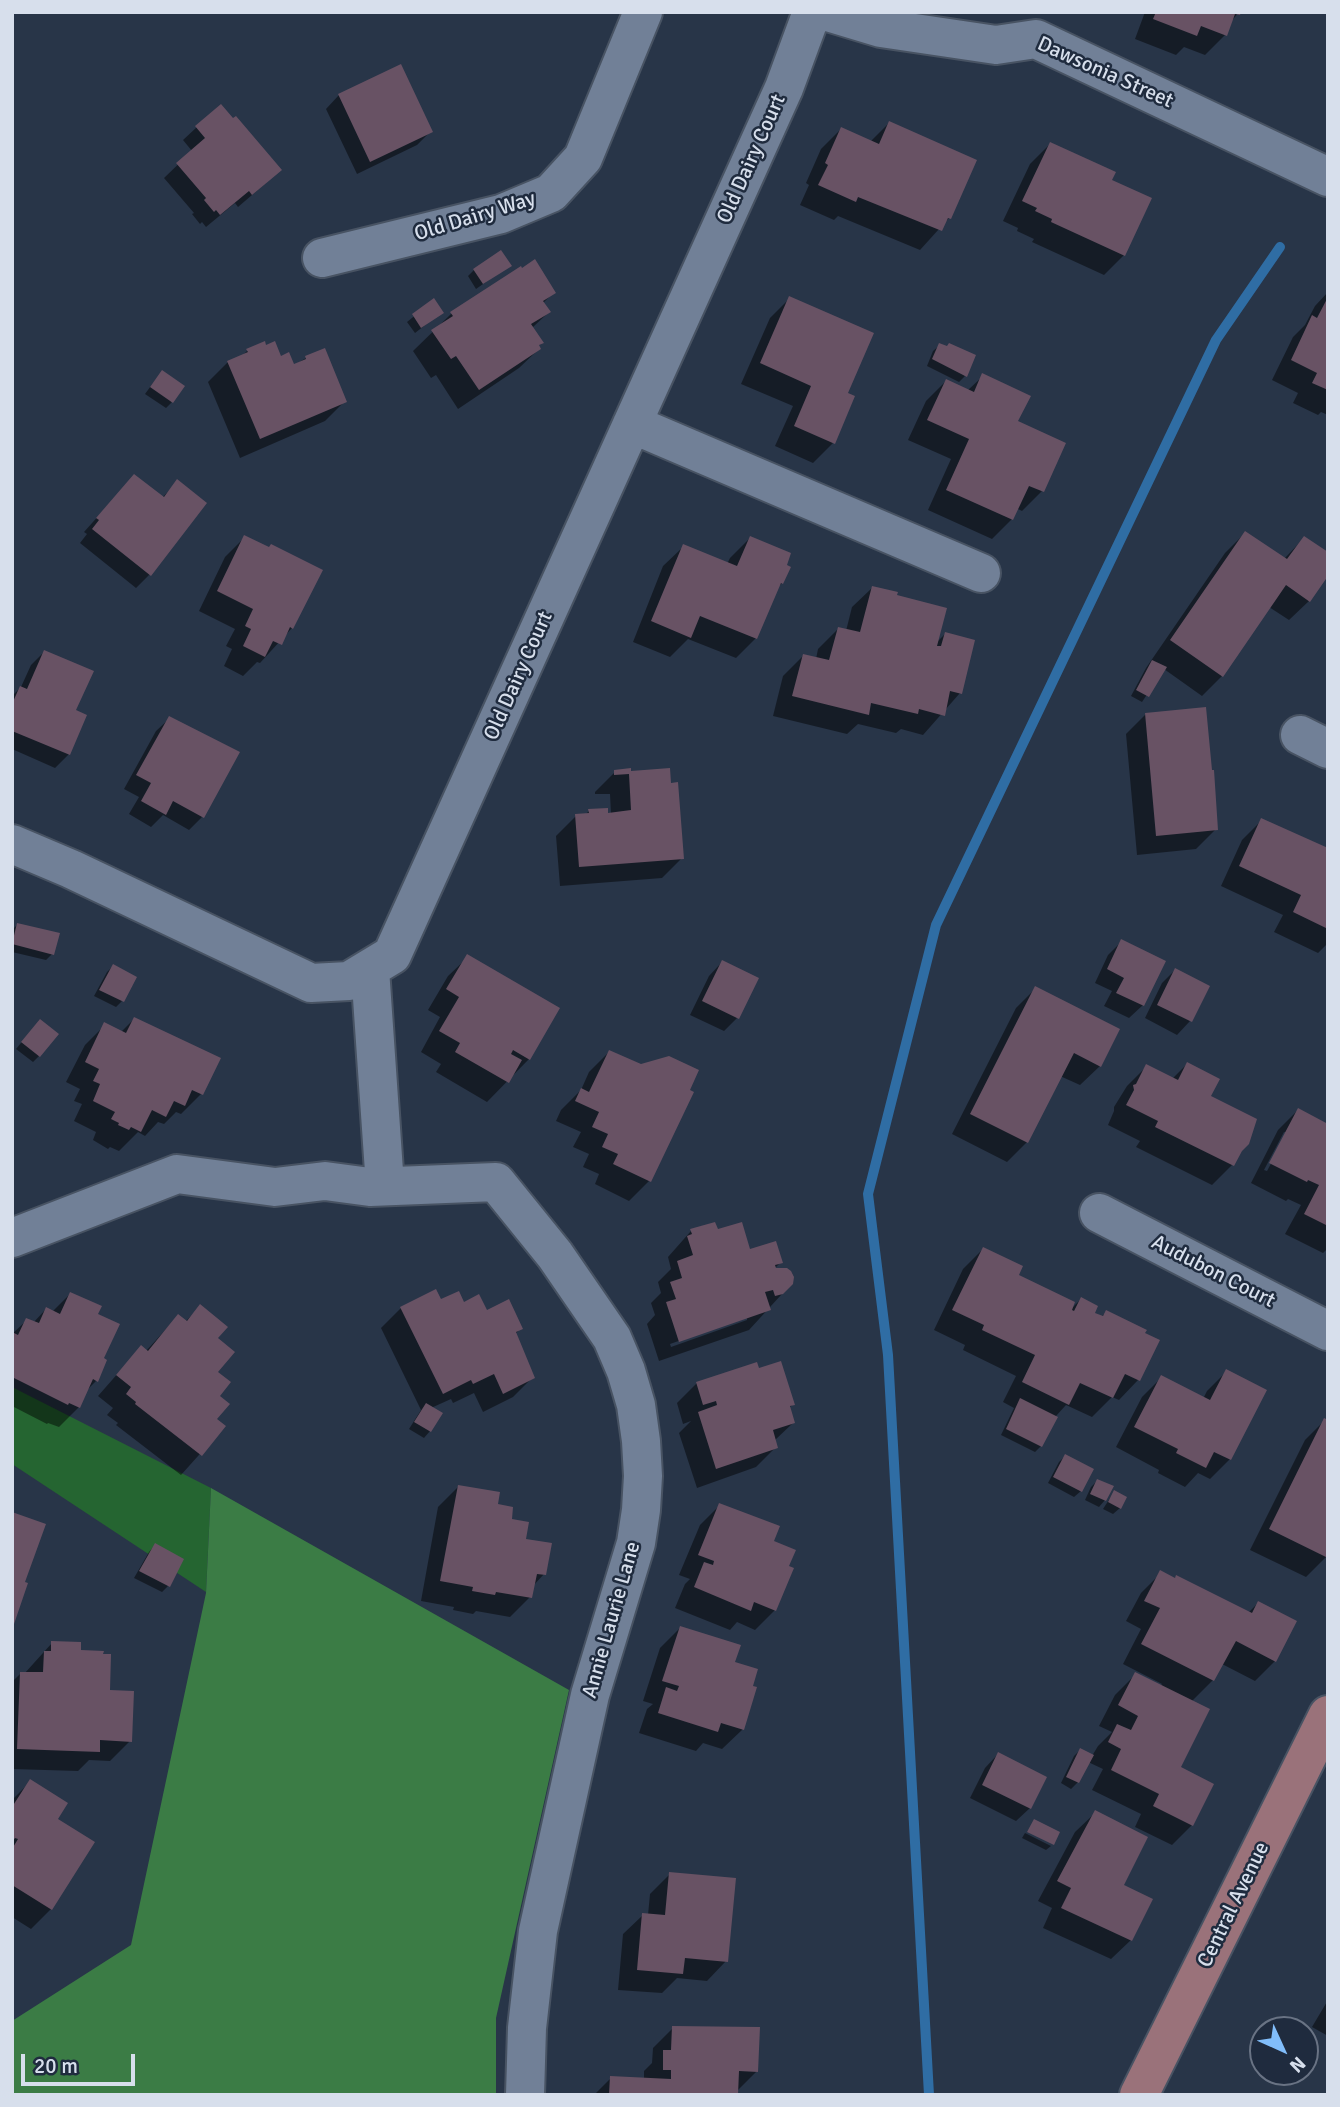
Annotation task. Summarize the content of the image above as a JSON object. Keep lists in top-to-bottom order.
{
  "streets": {
    "main road": ["Central Avenue"],
    "street": [
      "Dawsonia Street",
      "Old Dairy Court",
      "Old Dairy Way",
      "Audubon Court",
      "Annie Laurie Lane"
    ]
  },
  "scale_bar": "20 m",
  "north": "bottom right"
}
